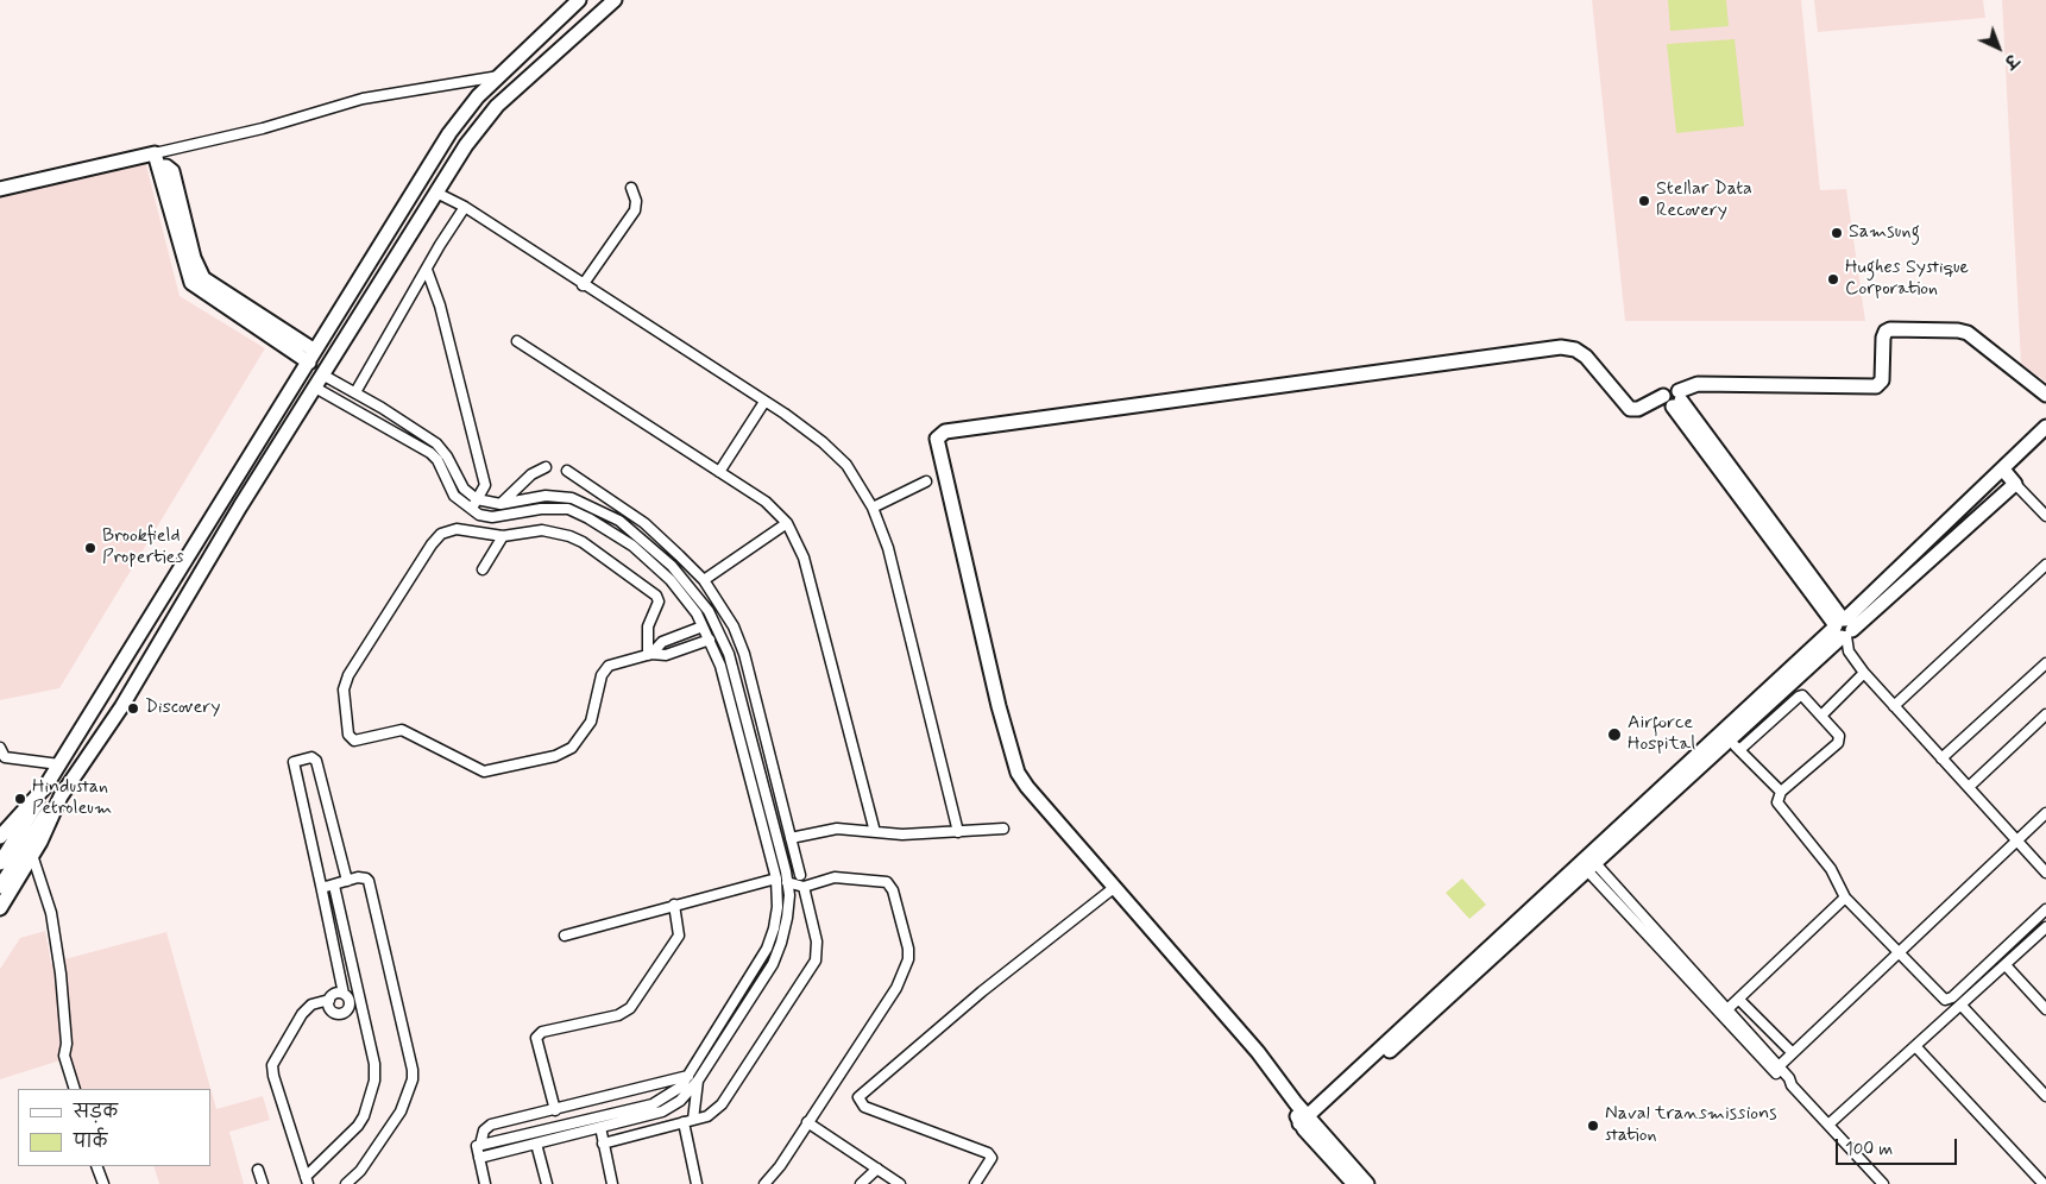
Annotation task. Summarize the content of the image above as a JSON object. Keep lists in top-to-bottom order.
{
  "places": [
    "Stellar Data Recovery",
    "Samsung",
    "Hughes Systique Corporation",
    "Brookfield Properties",
    "Discovery",
    "Airforce Hospital",
    "Hindustan Petroleum",
    "Naval transmissions station"
  ],
  "legend": ["सड़क", "पार्क"],
  "scale_bar": "100 m",
  "north": "bottom right"
}
